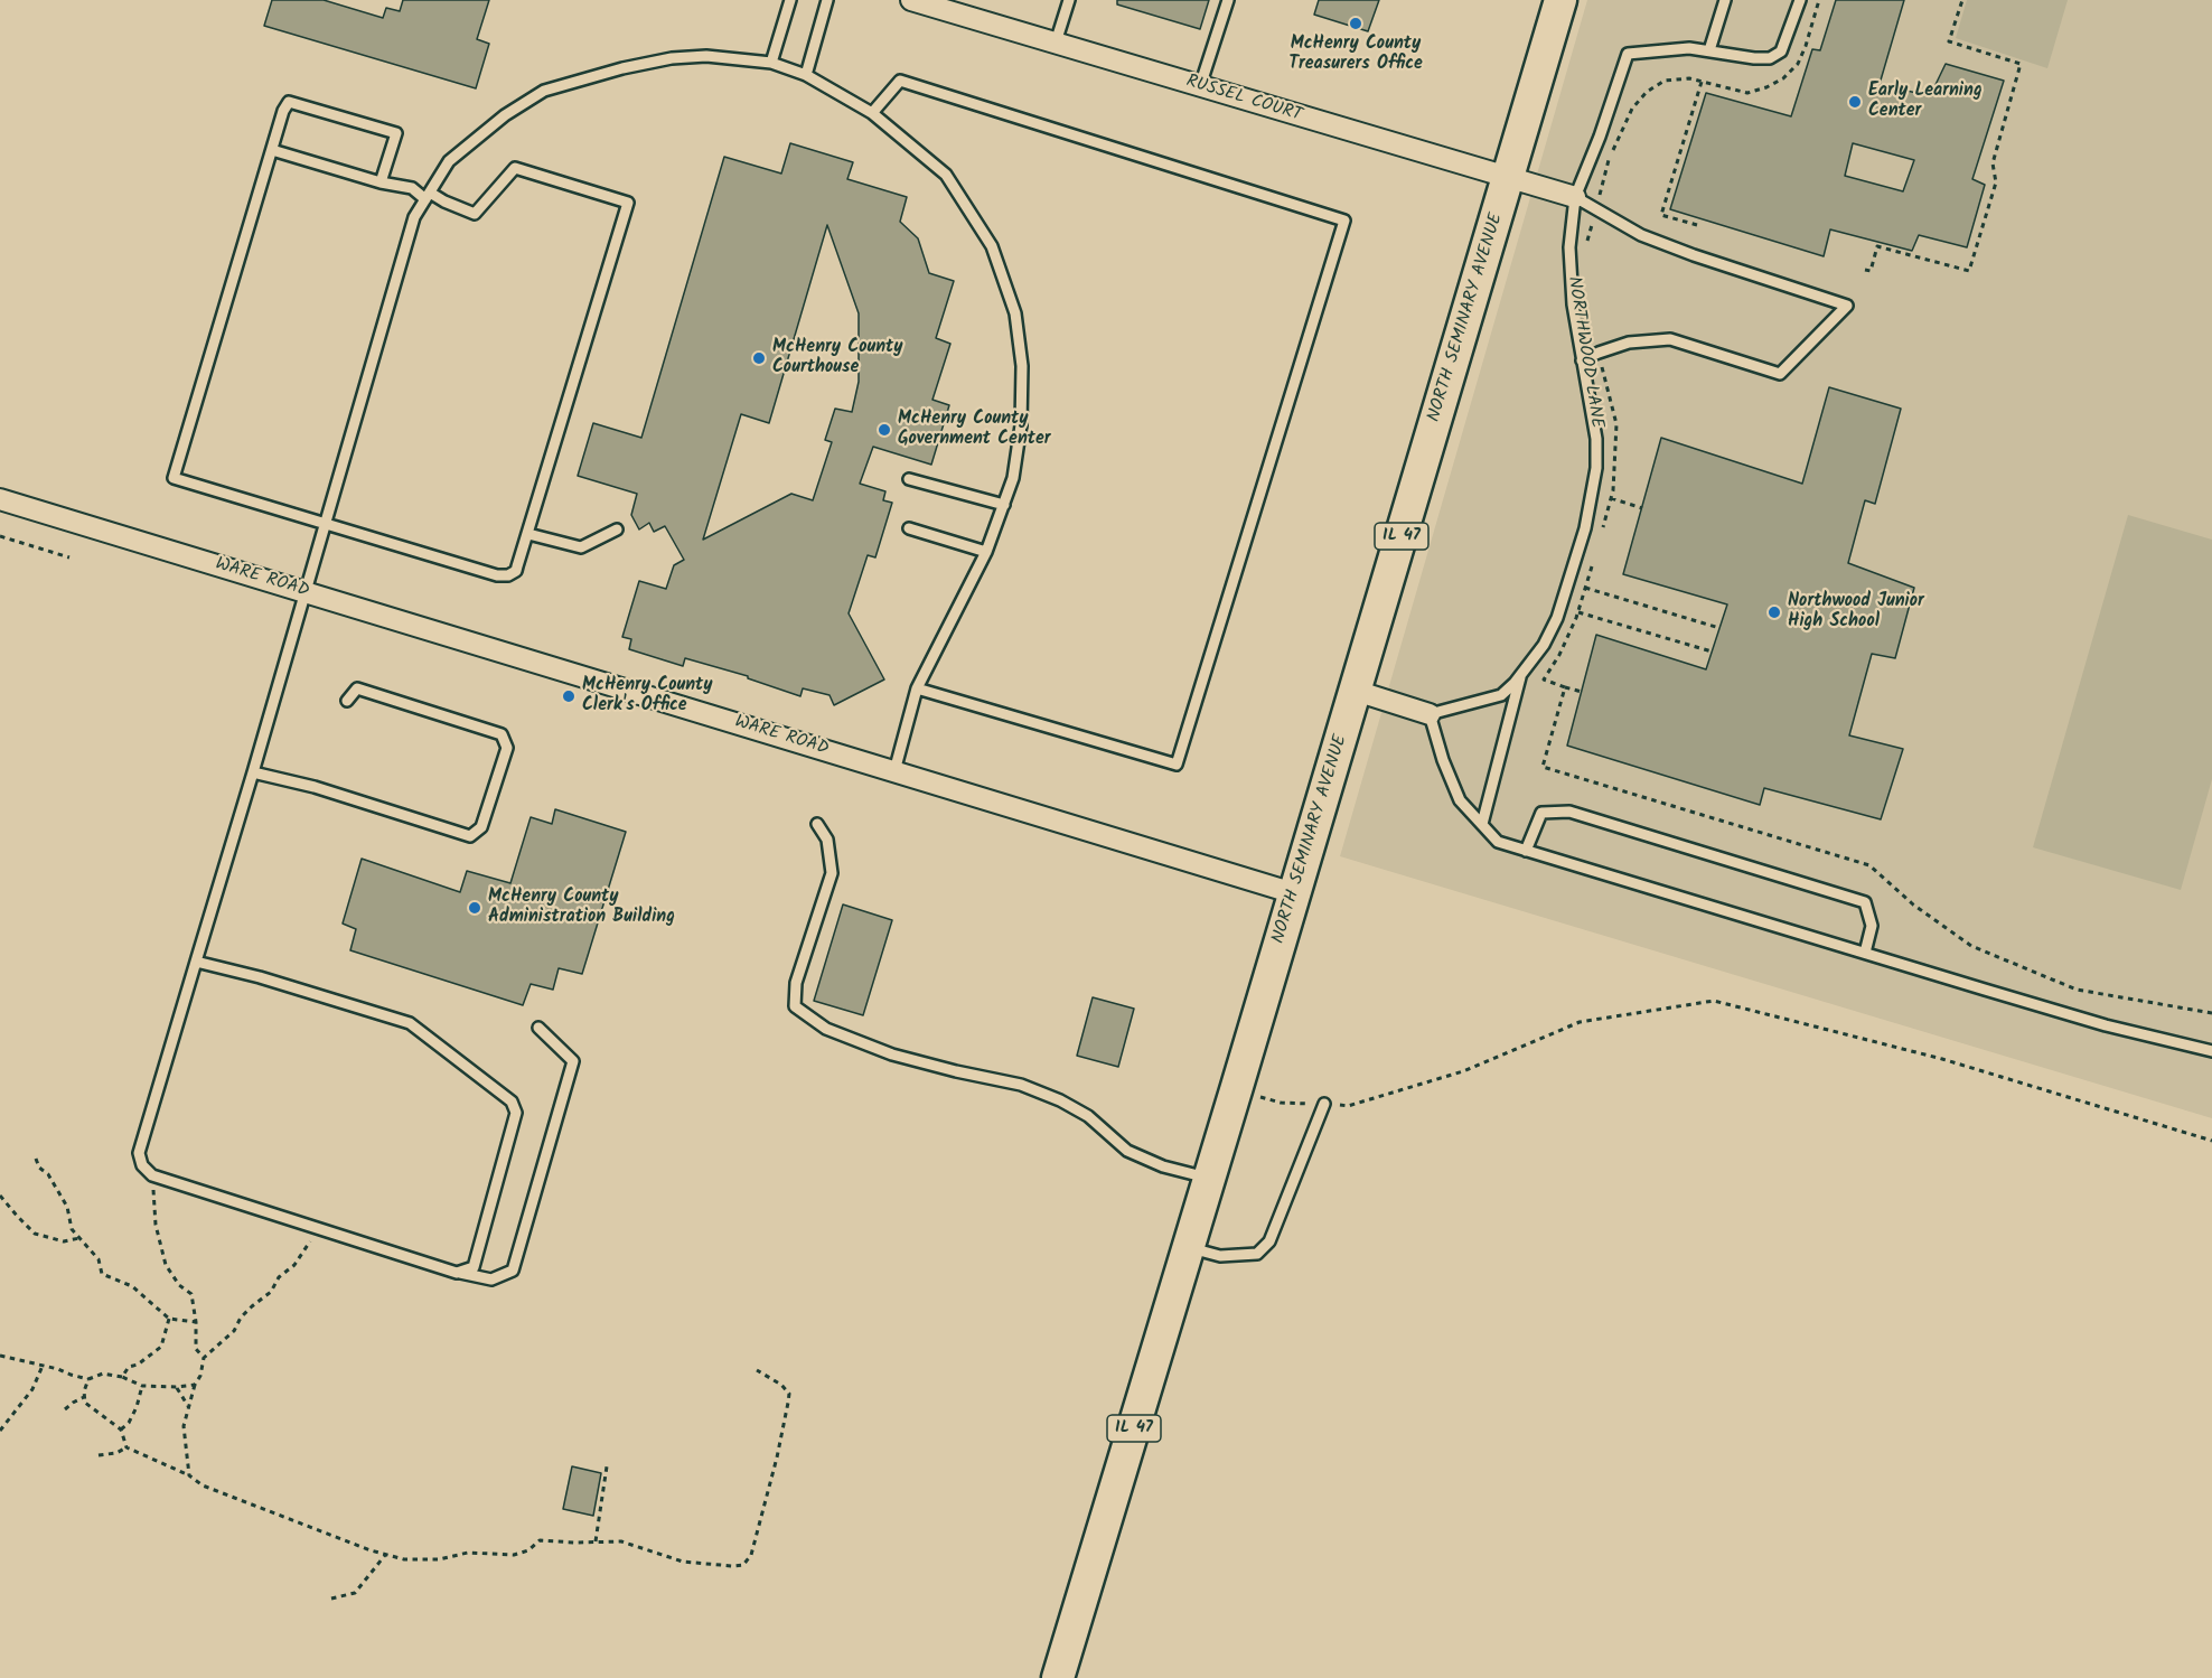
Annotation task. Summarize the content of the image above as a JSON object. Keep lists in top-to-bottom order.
{
  "streets": {
    "main road": ["NORTH SEMINARY AVENUE", "IL 47"],
    "street": ["RUSSEL COURT", "WARE ROAD"],
    "lane": ["NORTHWOOD LANE"]
  },
  "crossings": [
    ["RUSSEL COURT", "NORTH SEMINARY AVENUE"],
    ["RUSSEL COURT", "NORTHWOOD LANE"],
    ["NORTH SEMINARY AVENUE", "WARE ROAD"]
  ],
  "places": [
    "McHenry County Treasurers Office",
    "Early Learning Center",
    "McHenry County Courthouse",
    "McHenry County Government Center",
    "Northwood Junior High School",
    "McHenry County Clerk's Office",
    "McHenry County Administration Building"
  ]
}
